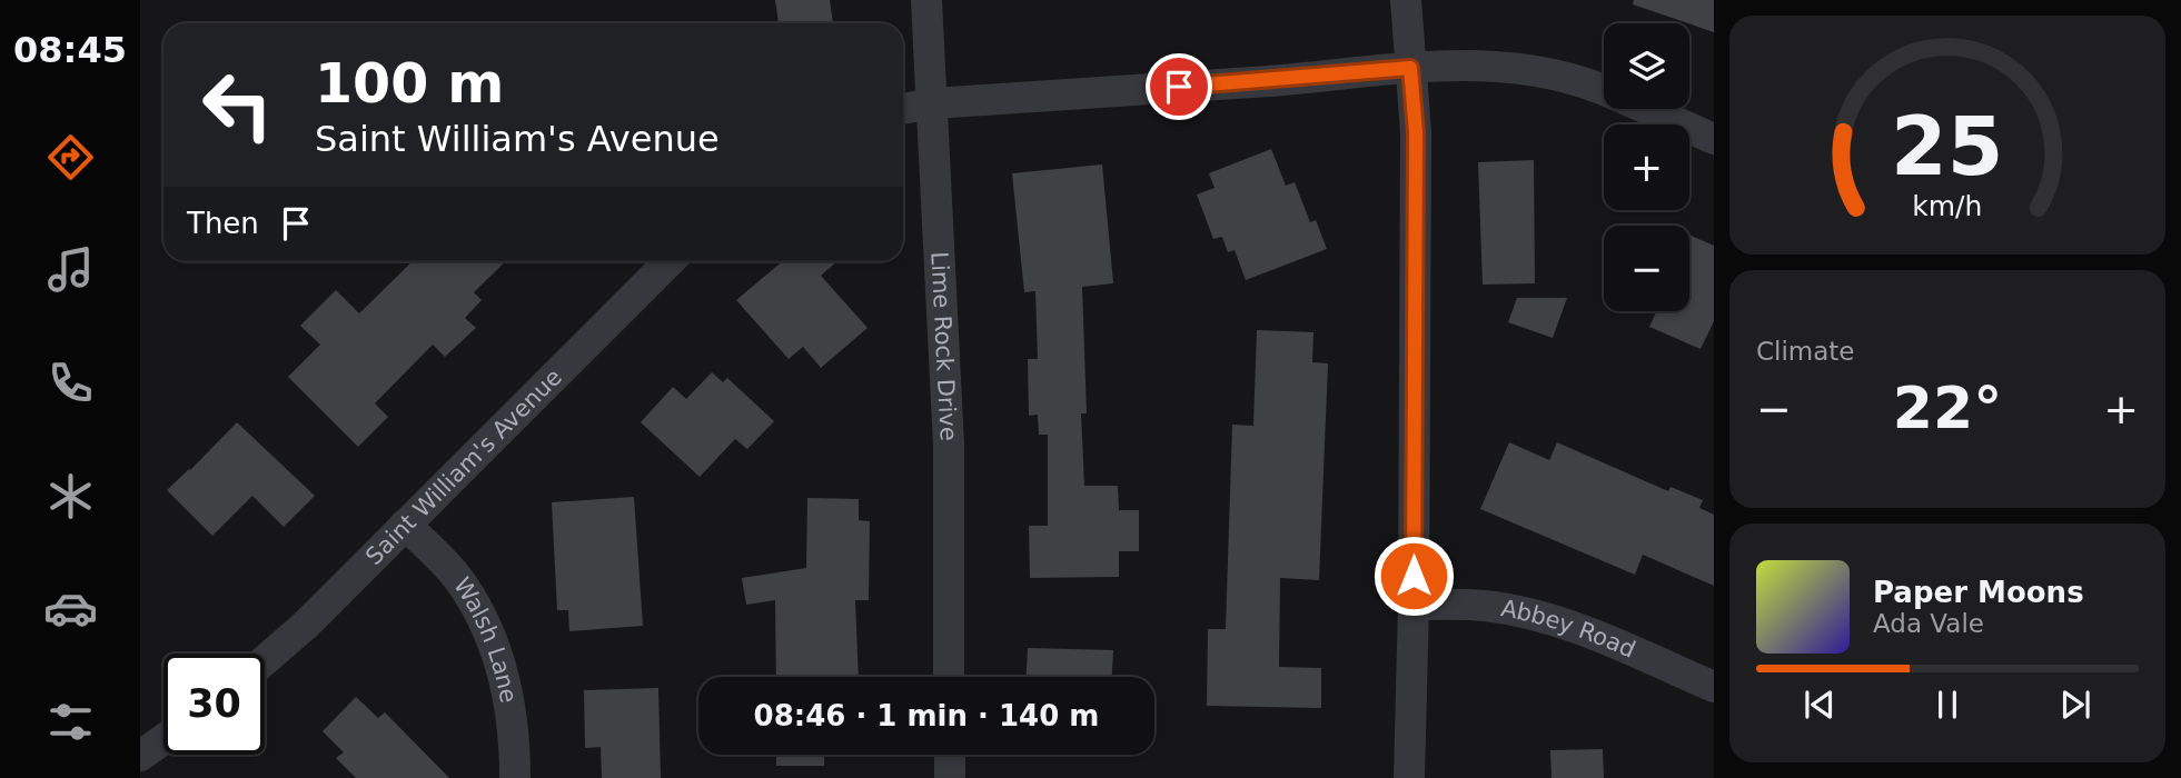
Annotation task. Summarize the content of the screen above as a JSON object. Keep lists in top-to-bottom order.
{
  "streets": {
    "street": [
      "Lime Rock Drive",
      "Saint William's Avenue",
      "Abbey Road",
      "Walsh Lane"
    ]
  },
  "crossings": [
    ["Saint William's Avenue", "Walsh Lane"]
  ],
  "page": {
    "tabs": "08:45",
    "map_buttons": ["+", "−"],
    "turn": ["100 m", "Saint William's Avenue"],
    "then": "Then",
    "tile": "Climate",
    "heat": ["−", "22°", "+"],
    "song": ["Paper Moons", "Ada Vale"],
    "limit": "30",
    "trip": "08:46 · 1 min · 140 m",
    "gauge": ["25", "km/h"]
  }
}
